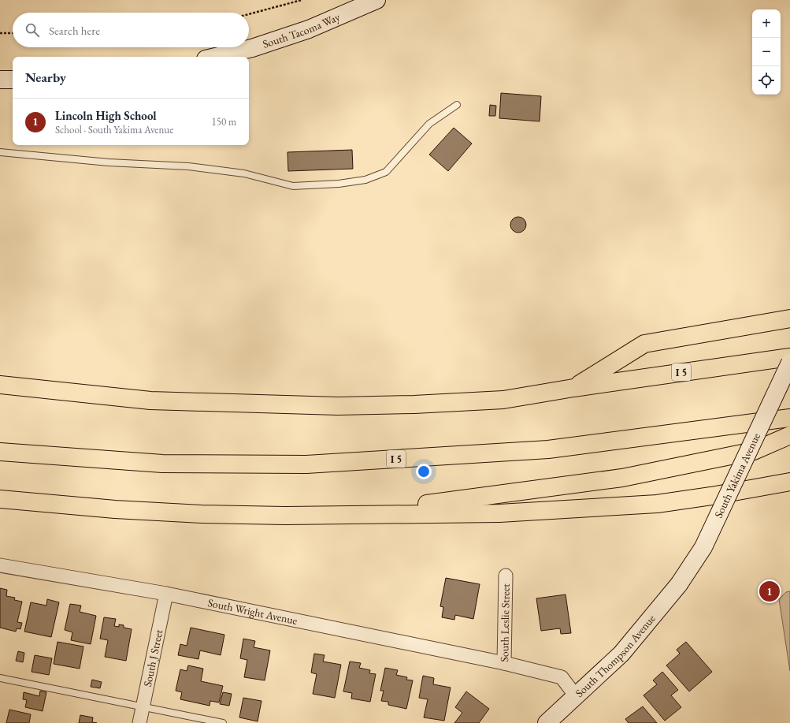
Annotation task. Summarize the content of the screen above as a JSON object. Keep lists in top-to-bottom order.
{
  "streets": {
    "highway": ["I 5"],
    "main road": ["South Tacoma Way", "South Yakima Avenue", "South Thompson Avenue"],
    "street": ["South Wright Avenue", "South Leslie Street", "South J Street"]
  },
  "crossings": [
    ["South Yakima Avenue", "South Thompson Avenue"],
    ["South Wright Avenue", "South Leslie Street"],
    ["South Wright Avenue", "South J Street"],
    ["South Leslie Street", "South Thompson Avenue"]
  ],
  "page": {
    "map_buttons": ["+", "−"],
    "search": "Search here",
    "heading": "Nearby",
    "list": [
      {
        "mark": "1",
        "name": "Lincoln High School",
        "note": "School · South Yakima Avenue",
        "value": "150 m"
      }
    ],
    "pins": "1"
  }
}
